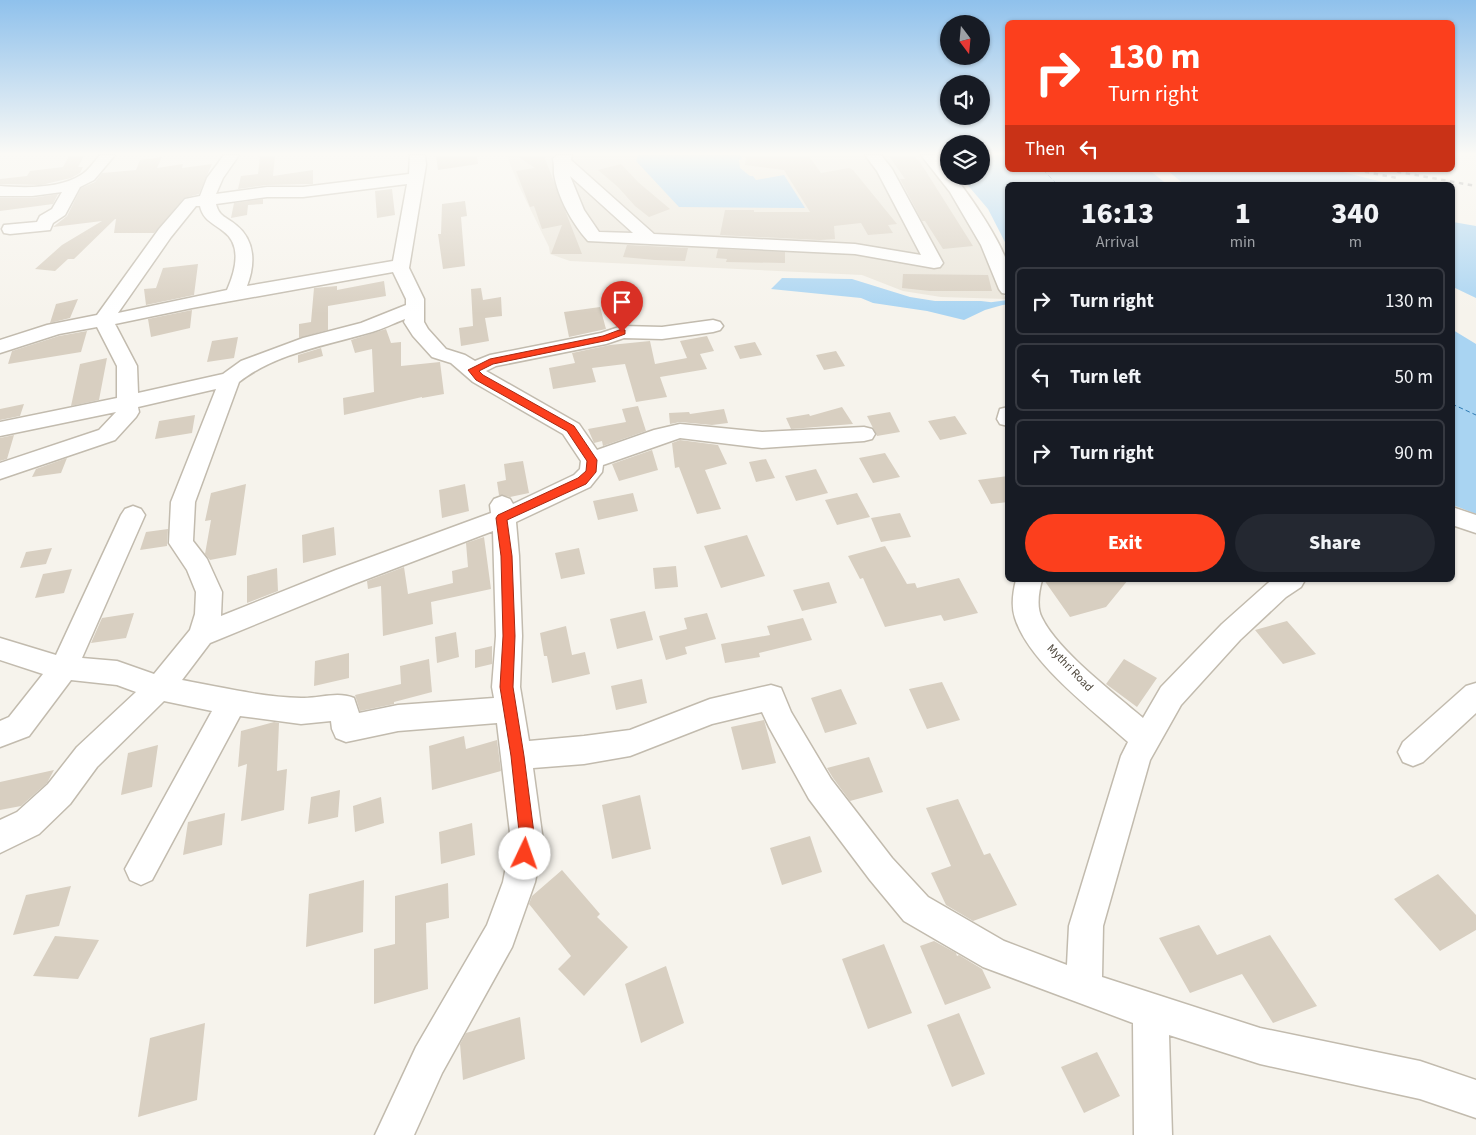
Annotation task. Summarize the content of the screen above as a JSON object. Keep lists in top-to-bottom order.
{
  "streets": {
    "street": ["Mythri Road"]
  },
  "north": "bottom",
  "page": {
    "turn": ["130 m", "Turn right"],
    "then": "Then",
    "eta": [
      "16:13",
      "Arrival",
      "1",
      "min",
      "340",
      "m"
    ],
    "list": [
      {
        "name": "Turn right",
        "value": "130 m"
      },
      {
        "name": "Turn left",
        "value": "50 m"
      },
      {
        "name": "Turn right",
        "value": "90 m"
      }
    ],
    "buttons": ["Exit", "Share"]
  }
}
